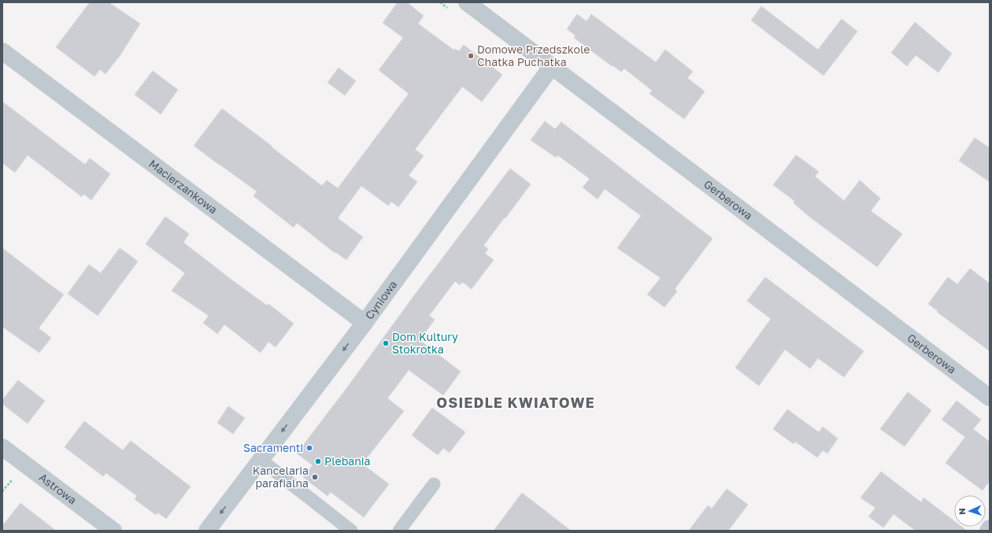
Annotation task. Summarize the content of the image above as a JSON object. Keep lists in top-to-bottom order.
{
  "streets": {
    "street": [
      "Macierzankowa",
      "Gerberowa",
      "Cyniowa",
      "Astrowa"
    ]
  },
  "crossings": [
    ["Macierzankowa", "Cyniowa"],
    ["Gerberowa", "Cyniowa"]
  ],
  "one_way": ["Cyniowa"],
  "districts": ["OSIEDLE KWIATOWE"],
  "places": [
    "Domowe Przedszkole Chatka Puchatka",
    "Dom Kultury Stokrotka",
    "Sacramenti",
    "Plebania",
    "Kancelaria parafialna"
  ],
  "north": "left"
}
